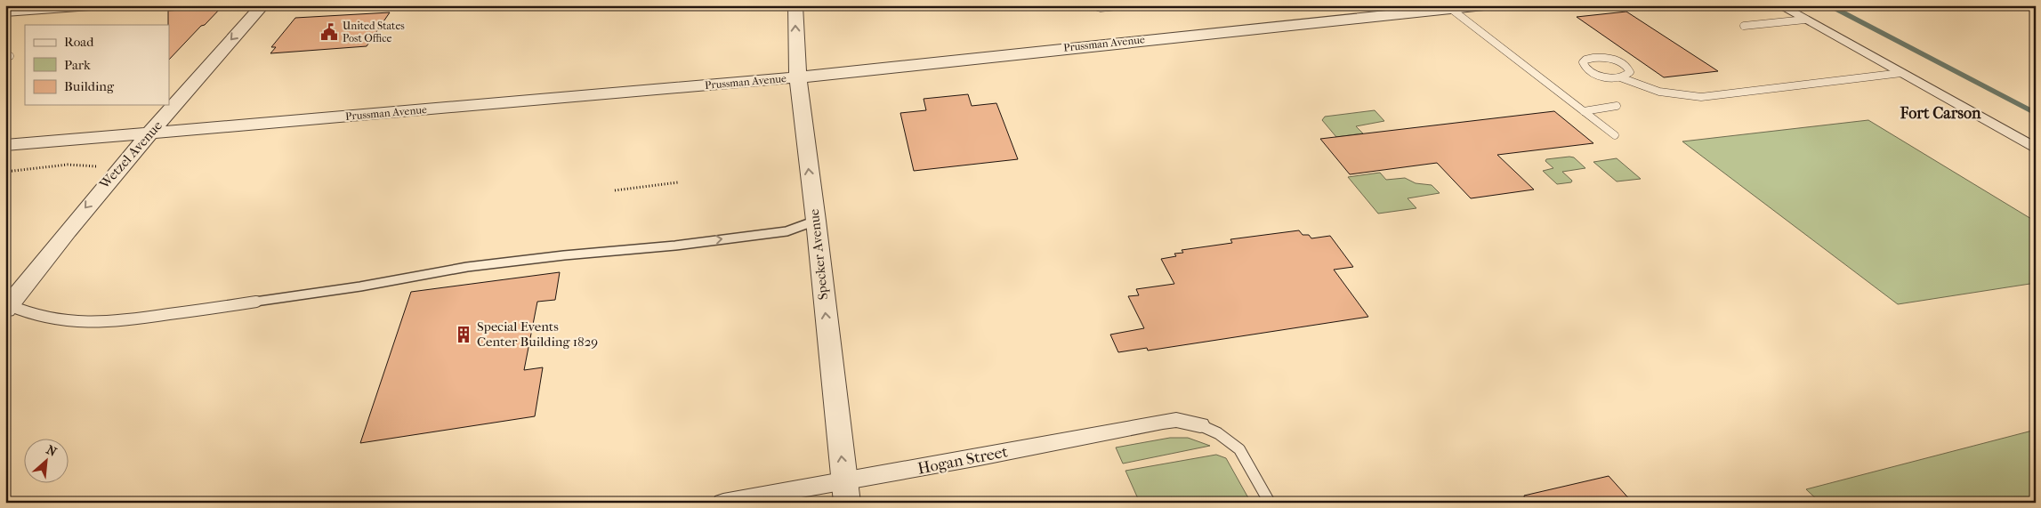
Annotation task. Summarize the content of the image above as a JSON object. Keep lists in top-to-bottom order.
{
  "streets": {
    "street": [
      "Prussman Avenue",
      "Wetzel Avenue",
      "Specker Avenue",
      "Hogan Street"
    ]
  },
  "crossings": [
    ["Prussman Avenue", "Wetzel Avenue"],
    ["Prussman Avenue", "Specker Avenue"],
    ["Specker Avenue", "Hogan Street"]
  ],
  "one_way": ["Wetzel Avenue", "Specker Avenue"],
  "districts": ["Fort Carson"],
  "places": {
    "public building": ["United States Post Office"],
    "building": ["Special Events Center Building 1829"]
  },
  "legend": ["Road", "Park", "Building"],
  "north": "top right"
}
